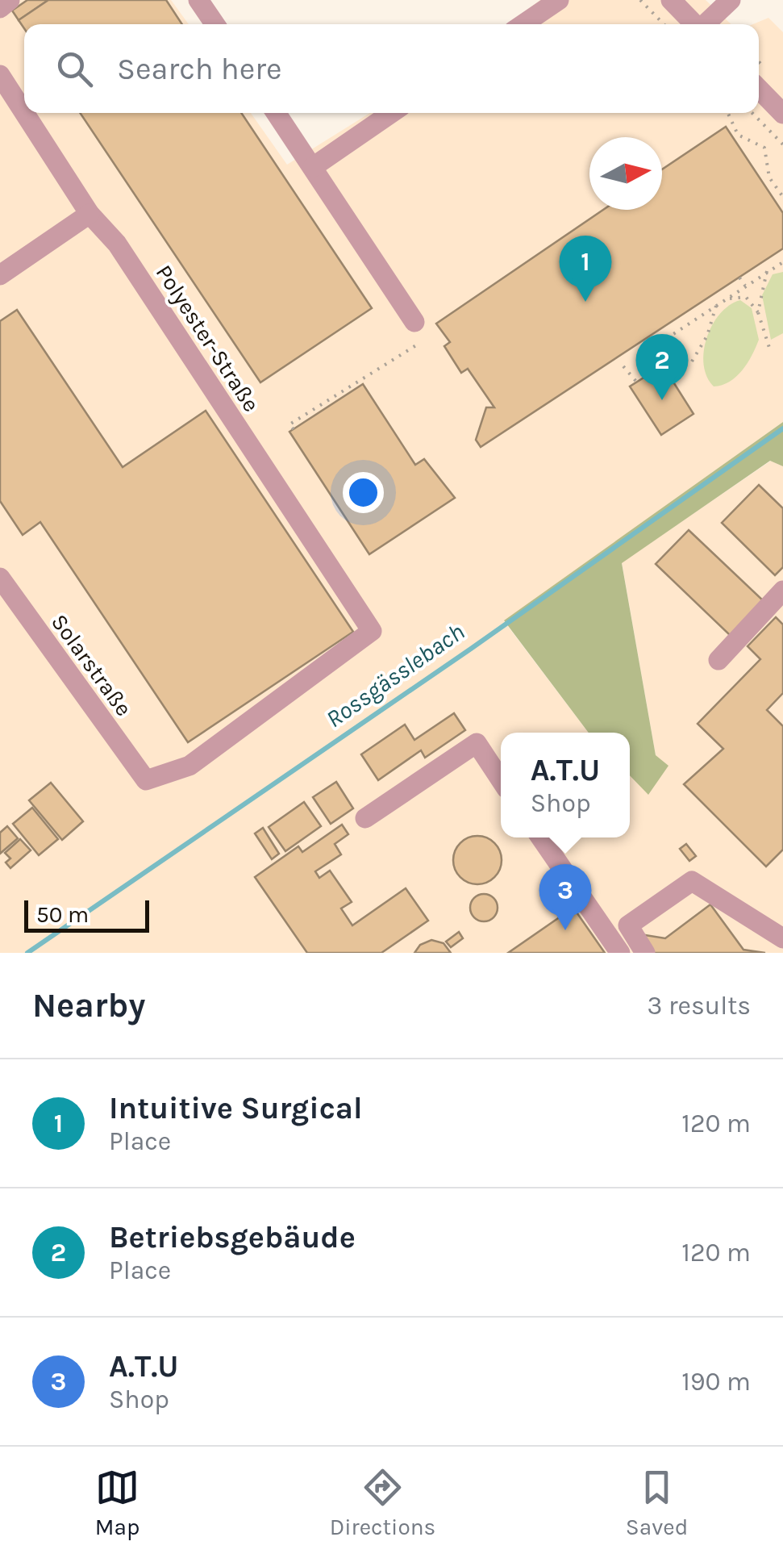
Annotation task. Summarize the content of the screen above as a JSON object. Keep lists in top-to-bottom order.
{
  "streets": {
    "street": ["Polyester-Straße", "Solarstraße"]
  },
  "crossings": [
    ["Polyester-Straße", "Solarstraße"]
  ],
  "water": ["Rossgässlebach"],
  "scale_bar": "50 m",
  "north": "right",
  "page": {
    "search": "Search here",
    "pins": ["1", "2", "3"],
    "popup": ["A.T.U", "Shop"],
    "scale": "50 m",
    "heading": ["Nearby", "3 results"],
    "list": [
      {
        "mark": "1",
        "name": "Intuitive Surgical",
        "note": "Place",
        "value": "120 m"
      },
      {
        "mark": "2",
        "name": "Betriebsgebäude",
        "note": "Place",
        "value": "120 m"
      },
      {
        "mark": "3",
        "name": "A.T.U",
        "note": "Shop",
        "value": "190 m"
      }
    ],
    "nav": ["Map", "Directions", "Saved"]
  }
}
